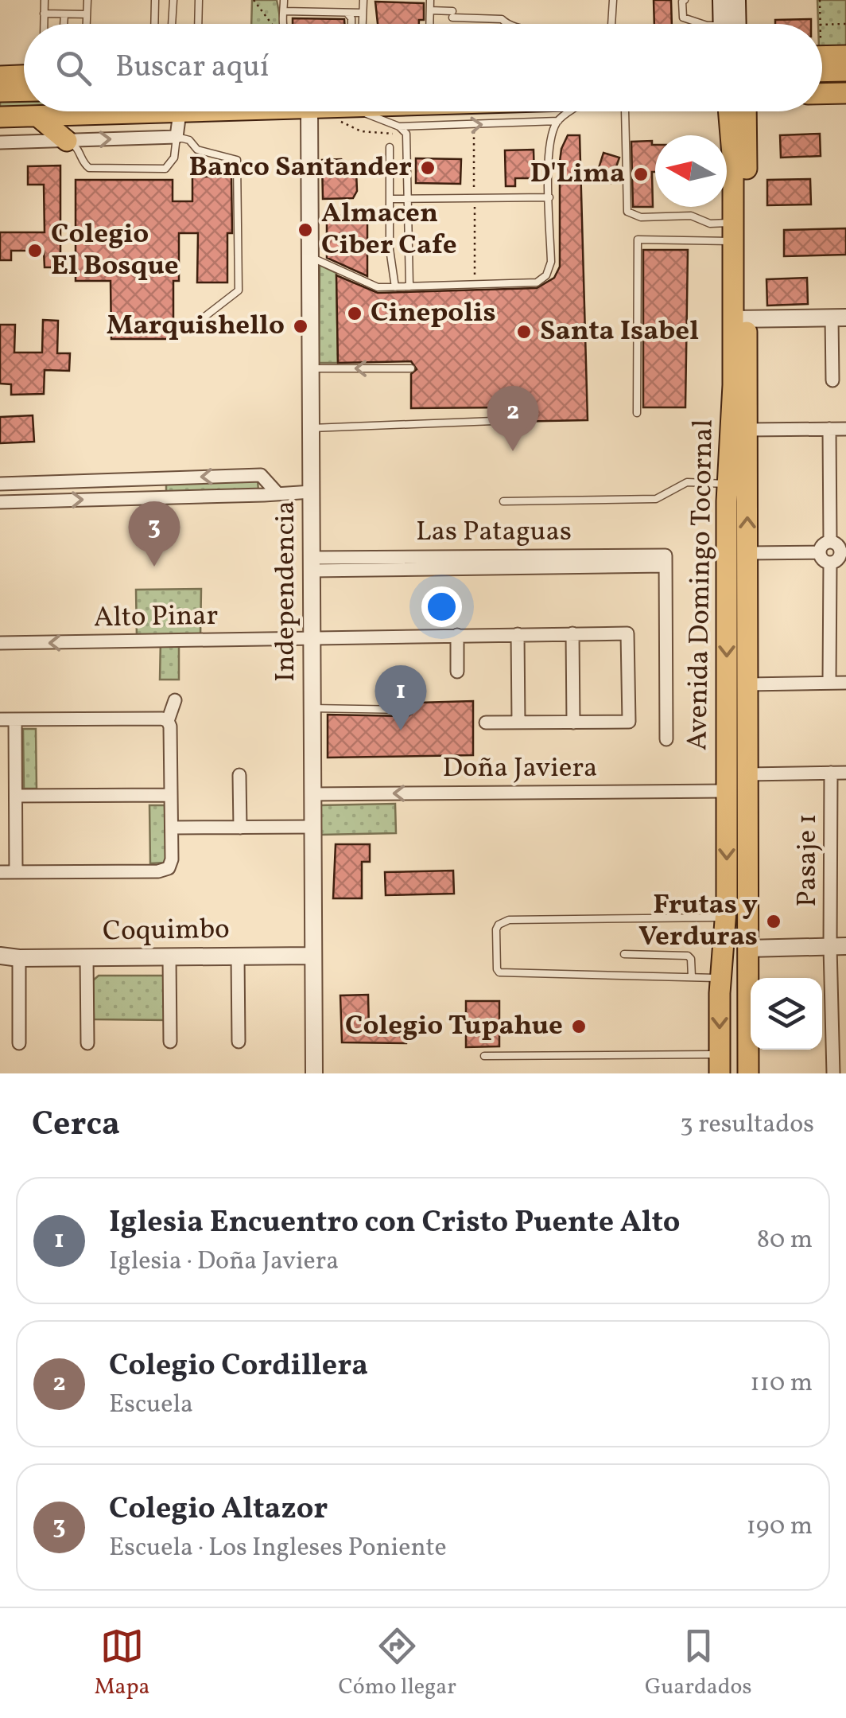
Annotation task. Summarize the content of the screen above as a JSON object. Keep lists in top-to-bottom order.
{
  "streets": {
    "main road": ["Avenida Domingo Tocornal"],
    "street": [
      "Las Pataguas",
      "Independencia",
      "Alto Pinar",
      "Doña Javiera",
      "Pasaje 1",
      "Coquimbo"
    ]
  },
  "crossings": [
    ["Las Pataguas", "Independencia"],
    ["Avenida Domingo Tocornal", "Doña Javiera"],
    ["Independencia", "Alto Pinar"],
    ["Independencia", "Doña Javiera"],
    ["Independencia", "Coquimbo"]
  ],
  "one_way": ["Doña Javiera"],
  "places": [
    "Banco Santander",
    "D'Lima",
    "Almacen Ciber Cafe",
    "Colegio El Bosque",
    "Cinepolis",
    "Marquishello",
    "Santa Isabel",
    "Frutas y Verduras",
    "Colegio Tupahue"
  ],
  "north": "left",
  "page": {
    "search": "Buscar aquí",
    "pins": ["2", "3", "1"],
    "heading": ["Cerca", "3 resultados"],
    "list": [
      {
        "mark": "1",
        "name": "Iglesia Encuentro con Cristo Puente Alto",
        "note": "Iglesia · Doña Javiera",
        "value": "80 m"
      },
      {
        "mark": "2",
        "name": "Colegio Cordillera",
        "note": "Escuela",
        "value": "110 m"
      },
      {
        "mark": "3",
        "name": "Colegio Altazor",
        "note": "Escuela · Los Ingleses Poniente",
        "value": "190 m"
      }
    ],
    "nav": ["Mapa", "Cómo llegar", "Guardados"]
  }
}
